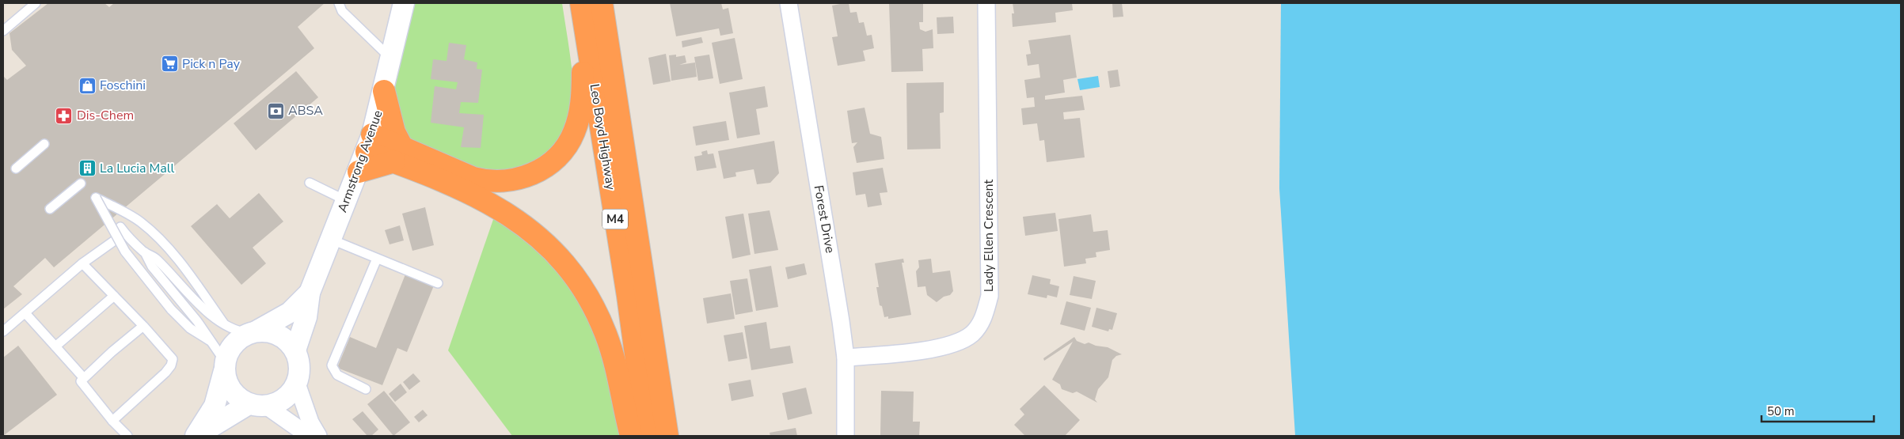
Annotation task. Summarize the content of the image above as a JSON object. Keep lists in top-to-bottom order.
{
  "streets": {
    "highway": ["Leo Boyd Highway", "M4"],
    "street": ["Armstrong Avenue", "Forest Drive", "Lady Ellen Crescent"]
  },
  "crossings": [
    ["Forest Drive", "Lady Ellen Crescent"]
  ],
  "places": {
    "supermarket": ["Pick n Pay"],
    "shop": ["Foschini"],
    "bank": ["ABSA"],
    "pharmacy": ["Dis-Chem"],
    "building": ["La Lucia Mall"]
  },
  "scale_bar": "50 m"
}
